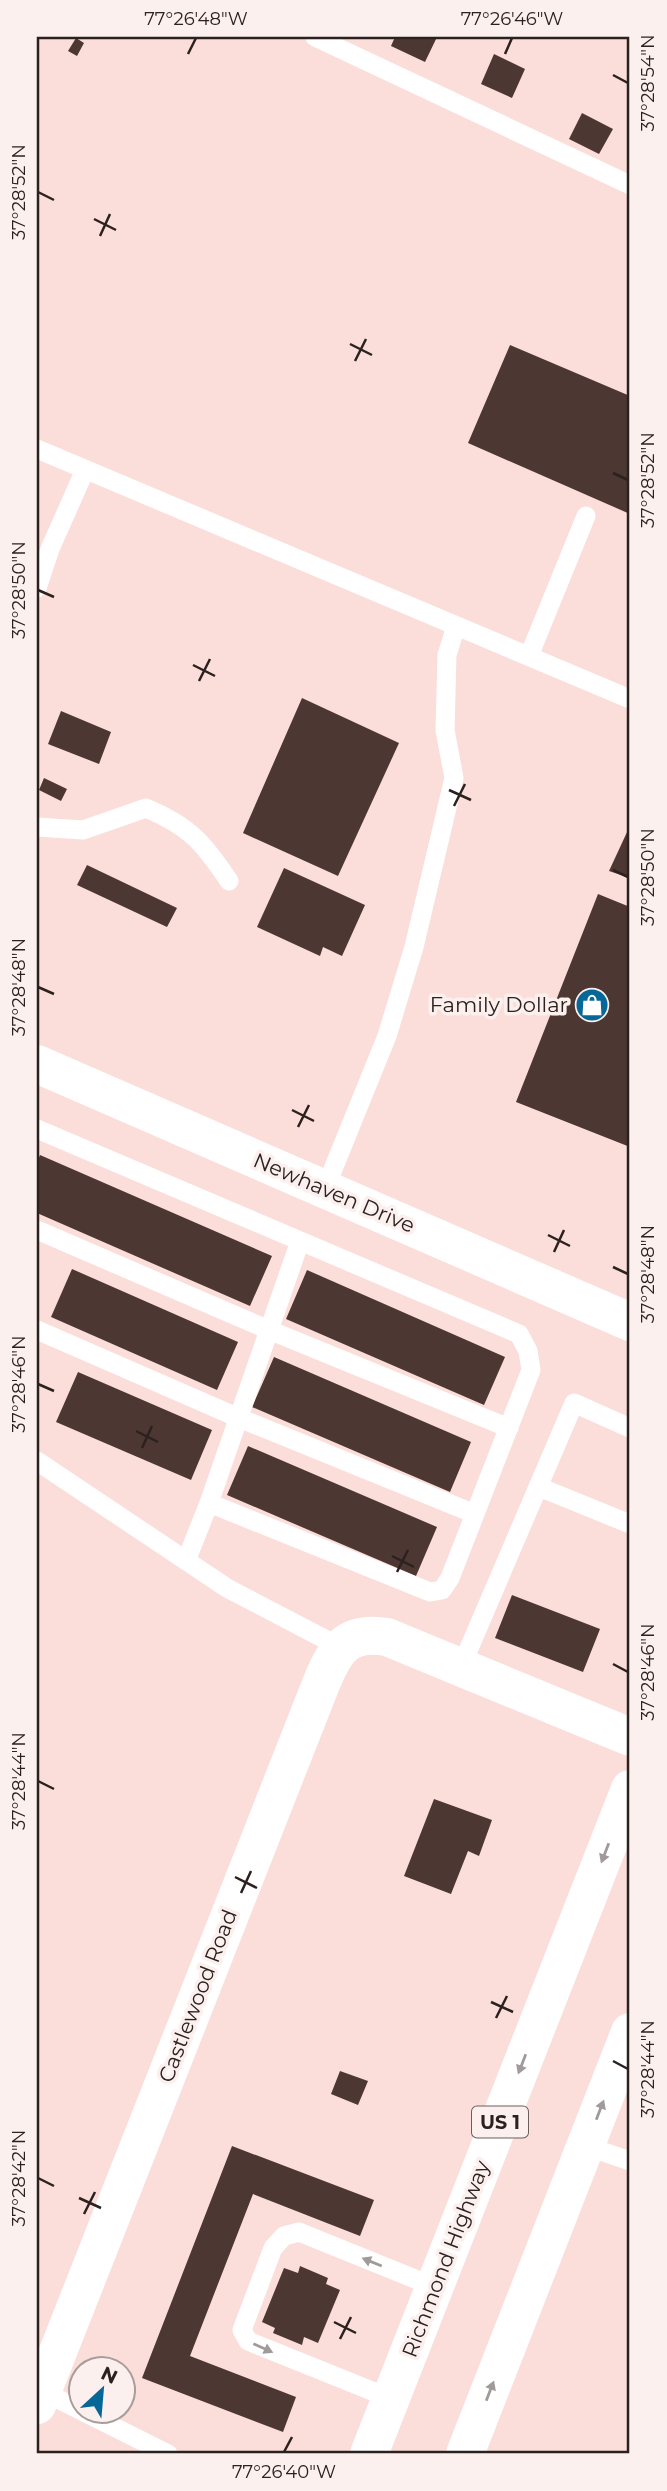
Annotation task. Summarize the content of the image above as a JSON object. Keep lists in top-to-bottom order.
{
  "streets": {
    "street": [
      "Newhaven Drive",
      "Castlewood Road",
      "US 1",
      "Richmond Highway"
    ]
  },
  "places": {
    "shop": ["Family Dollar"]
  },
  "north": "top right",
  "coordinates": [
    "77°26'48\"W",
    "77°26'46\"W",
    "37°28'54\"N",
    "37°28'52\"N",
    "37°28'50\"N",
    "37°28'48\"N",
    "37°28'46\"N",
    "37°28'44\"N",
    "37°28'42\"N",
    "77°26'40\"W"
  ]
}
